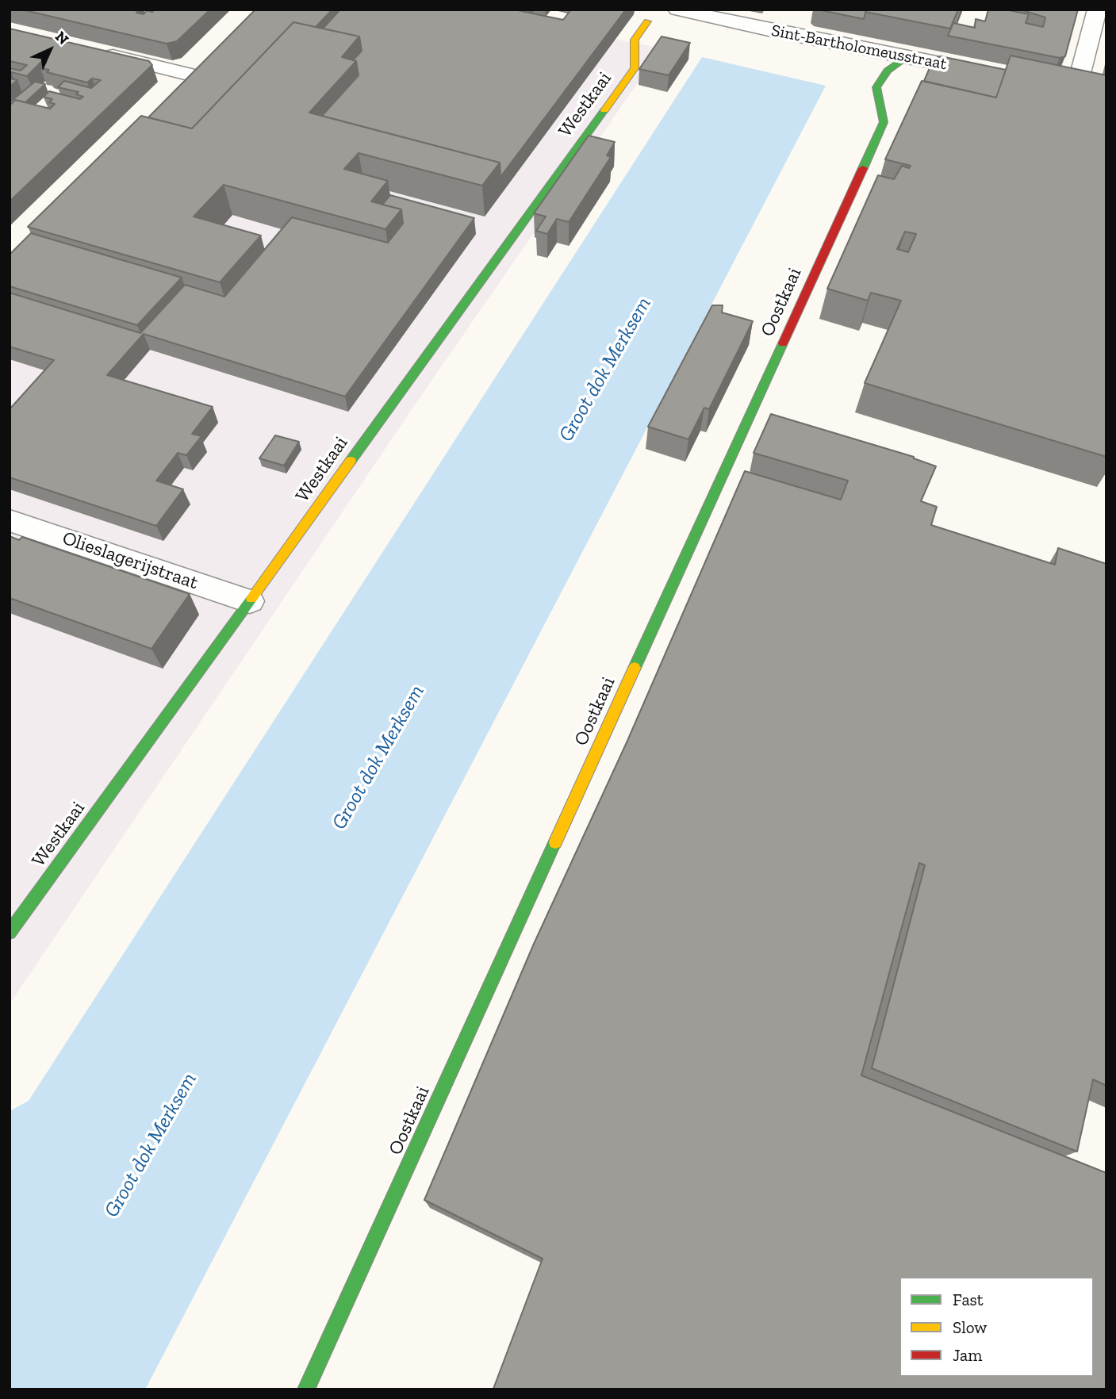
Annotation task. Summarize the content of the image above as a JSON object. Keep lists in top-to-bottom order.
{
  "streets": {
    "street": [
      "Sint-Bartholomeusstraat",
      "Westkaai",
      "Oostkaai",
      "Olieslagerijstraat"
    ]
  },
  "crossings": [
    ["Sint-Bartholomeusstraat", "Oostkaai"],
    ["Westkaai", "Olieslagerijstraat"]
  ],
  "water": ["Groot dok Merksem"],
  "legend": ["Fast", "Slow", "Jam"],
  "north": "top right"
}
